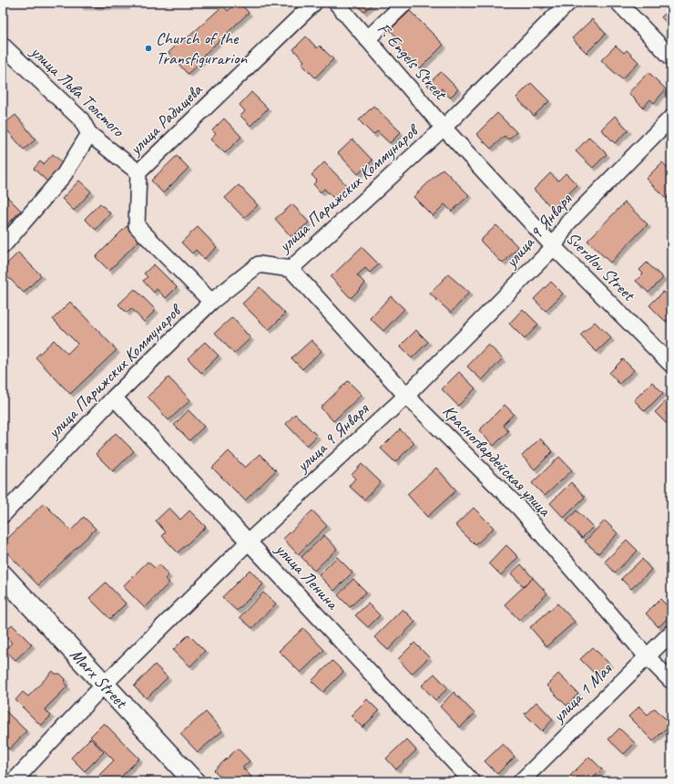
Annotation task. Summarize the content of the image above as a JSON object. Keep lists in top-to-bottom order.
{
  "streets": {
    "street": [
      "F. Engels Street",
      "улица Льва Толстого",
      "улица Радищева",
      "улица Парижских Коммунаров",
      "улица 9 Января",
      "Sverdlov Street",
      "Красногвардейская улица",
      "улица Ленина",
      "Marx Street",
      "улица 1 Мая"
    ]
  },
  "crossings": [
    ["F. Engels Street", "улица Парижских Коммунаров"],
    ["F. Engels Street", "Sverdlov Street"],
    ["улица Льва Толстого", "улица Радищева"],
    ["улица Парижских Коммунаров", "Sverdlov Street"],
    ["улица Парижских Коммунаров", "Красногвардейская улица"],
    ["улица Парижских Коммунаров", "улица Ленина"],
    ["улица 9 Января", "Sverdlov Street"],
    ["улица 9 Января", "Красногвардейская улица"],
    ["улица 9 Января", "улица Ленина"],
    ["улица 9 Января", "Marx Street"],
    ["Красногвардейская улица", "улица 1 Мая"]
  ],
  "places": ["Church of the Transfigurarion"]
}
